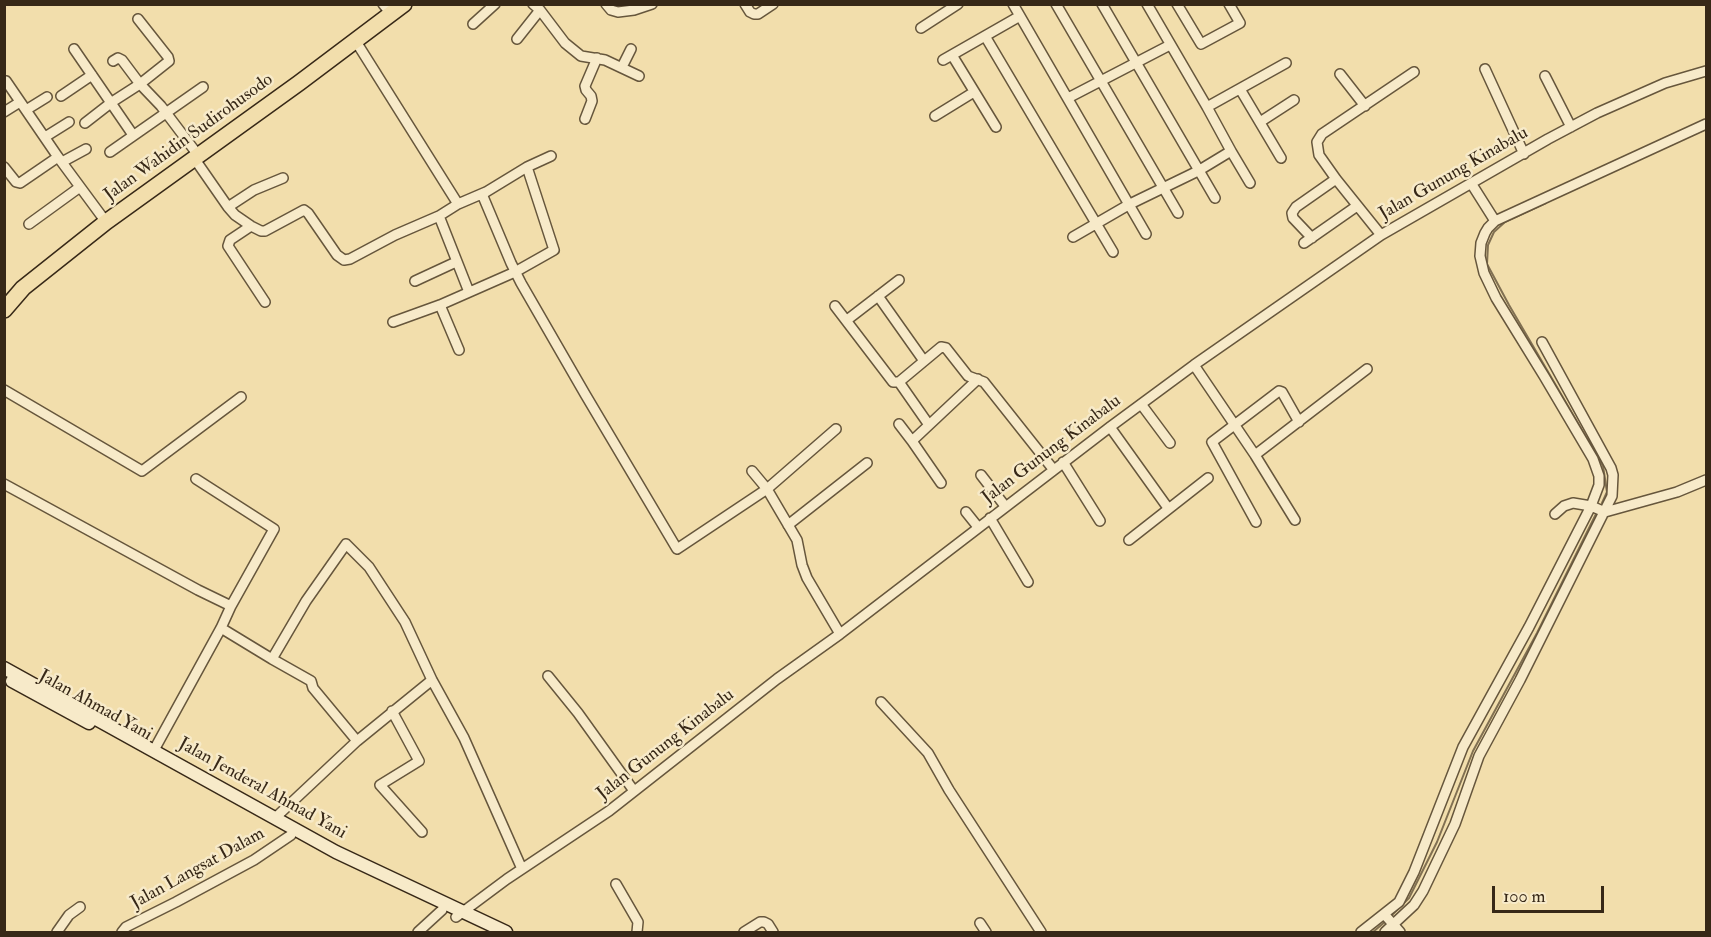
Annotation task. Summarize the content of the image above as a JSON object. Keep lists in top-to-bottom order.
{
  "streets": {
    "highway": ["Jalan Wahidin Sudirohusodo"],
    "main road": ["Jalan Ahmad Yani", "Jalan Jenderal Ahmad Yani"],
    "street": ["Jalan Gunung Kinabalu", "Jalan Langsat Dalam"]
  },
  "crossings": [
    ["Jalan Gunung Kinabalu", "Jalan Ahmad Yani"],
    ["Jalan Gunung Kinabalu", "Jalan Jenderal Ahmad Yani"],
    ["Jalan Ahmad Yani", "Jalan Jenderal Ahmad Yani"],
    ["Jalan Ahmad Yani", "Jalan Langsat Dalam"]
  ],
  "scale_bar": "100 m"
}
